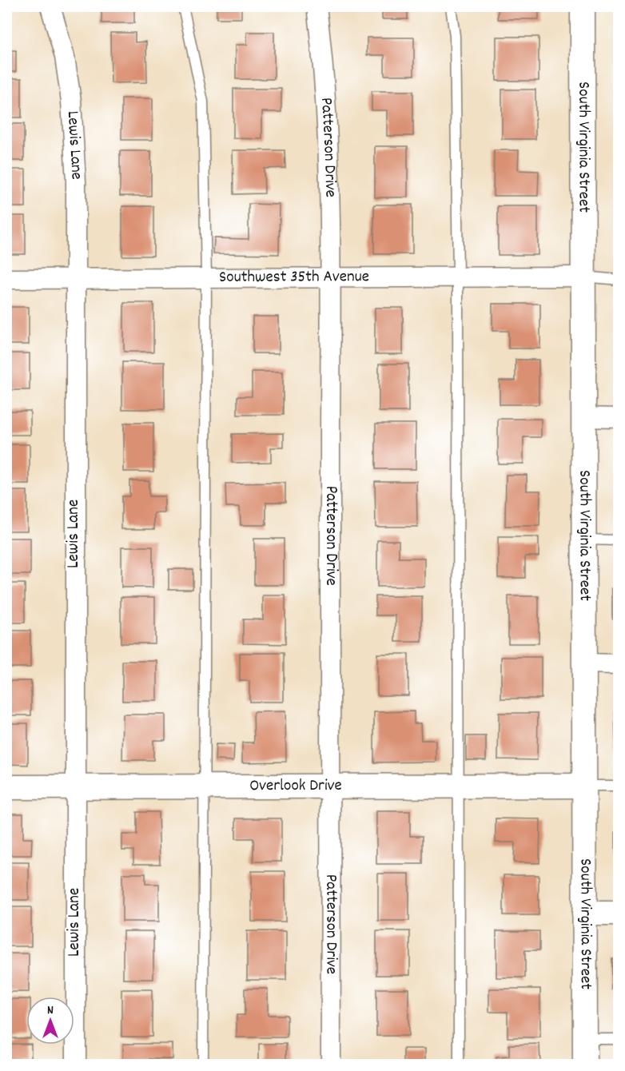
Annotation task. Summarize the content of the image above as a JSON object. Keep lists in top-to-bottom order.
{
  "streets": {
    "street": [
      "Lewis Lane",
      "Patterson Drive",
      "South Virginia Street",
      "Southwest 35th Avenue",
      "Overlook Drive"
    ]
  },
  "crossings": [
    ["Lewis Lane", "Southwest 35th Avenue"],
    ["Lewis Lane", "Overlook Drive"],
    ["Patterson Drive", "Southwest 35th Avenue"],
    ["Patterson Drive", "Overlook Drive"],
    ["South Virginia Street", "Southwest 35th Avenue"],
    ["South Virginia Street", "Overlook Drive"]
  ],
  "north": "top"
}
